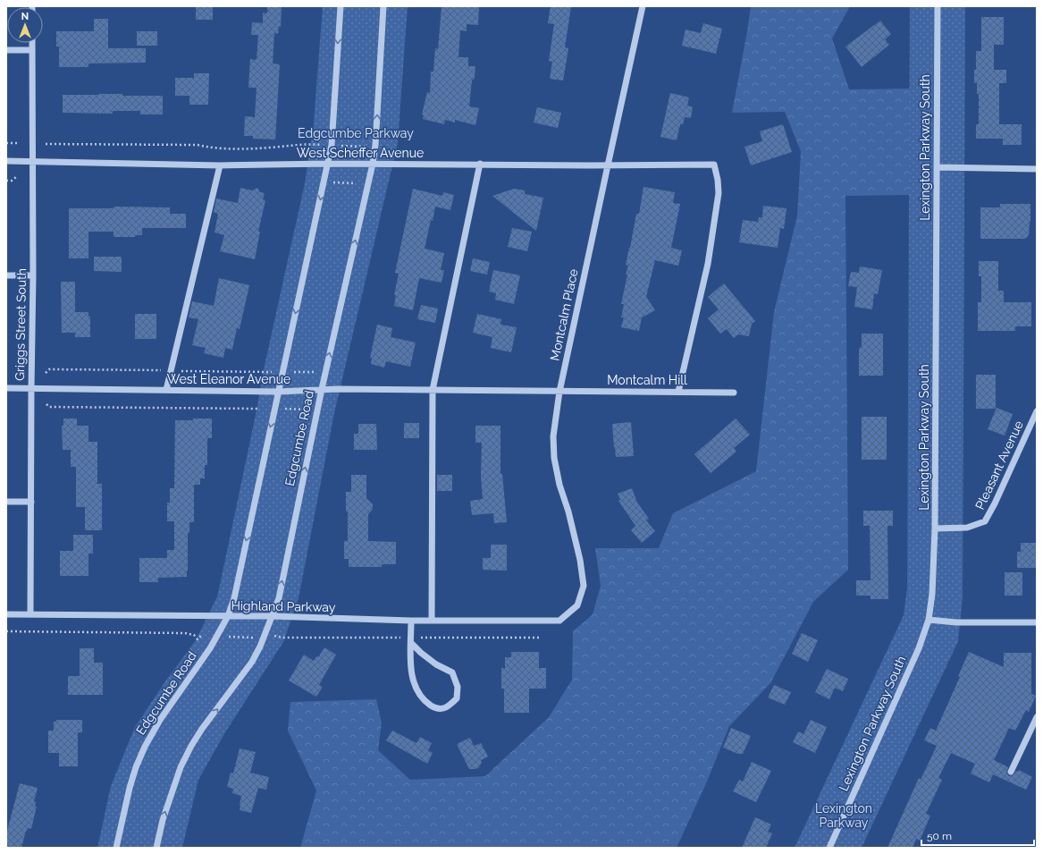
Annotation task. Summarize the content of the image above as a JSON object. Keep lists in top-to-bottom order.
{
  "streets": {
    "street": [
      "Lexington Parkway South",
      "West Scheffer Avenue",
      "Montcalm Place",
      "Griggs Street South",
      "West Eleanor Avenue",
      "Montcalm Hill",
      "Edgcumbe Road",
      "Pleasant Avenue",
      "Highland Parkway"
    ]
  },
  "crossings": [
    ["Lexington Parkway South", "Pleasant Avenue"],
    ["West Scheffer Avenue", "Montcalm Place"],
    ["West Scheffer Avenue", "Griggs Street South"],
    ["West Scheffer Avenue", "Montcalm Hill"],
    ["West Scheffer Avenue", "Edgcumbe Road"],
    ["Montcalm Place", "West Eleanor Avenue"],
    ["Montcalm Place", "Montcalm Hill"],
    ["Montcalm Place", "Highland Parkway"],
    ["Griggs Street South", "West Eleanor Avenue"],
    ["Griggs Street South", "Highland Parkway"],
    ["West Eleanor Avenue", "Montcalm Hill"],
    ["West Eleanor Avenue", "Edgcumbe Road"],
    ["Edgcumbe Road", "Highland Parkway"]
  ],
  "parks": ["Edgcumbe Parkway", "Lexington Parkway"],
  "scale_bar": "50 m",
  "north": "top"
}
